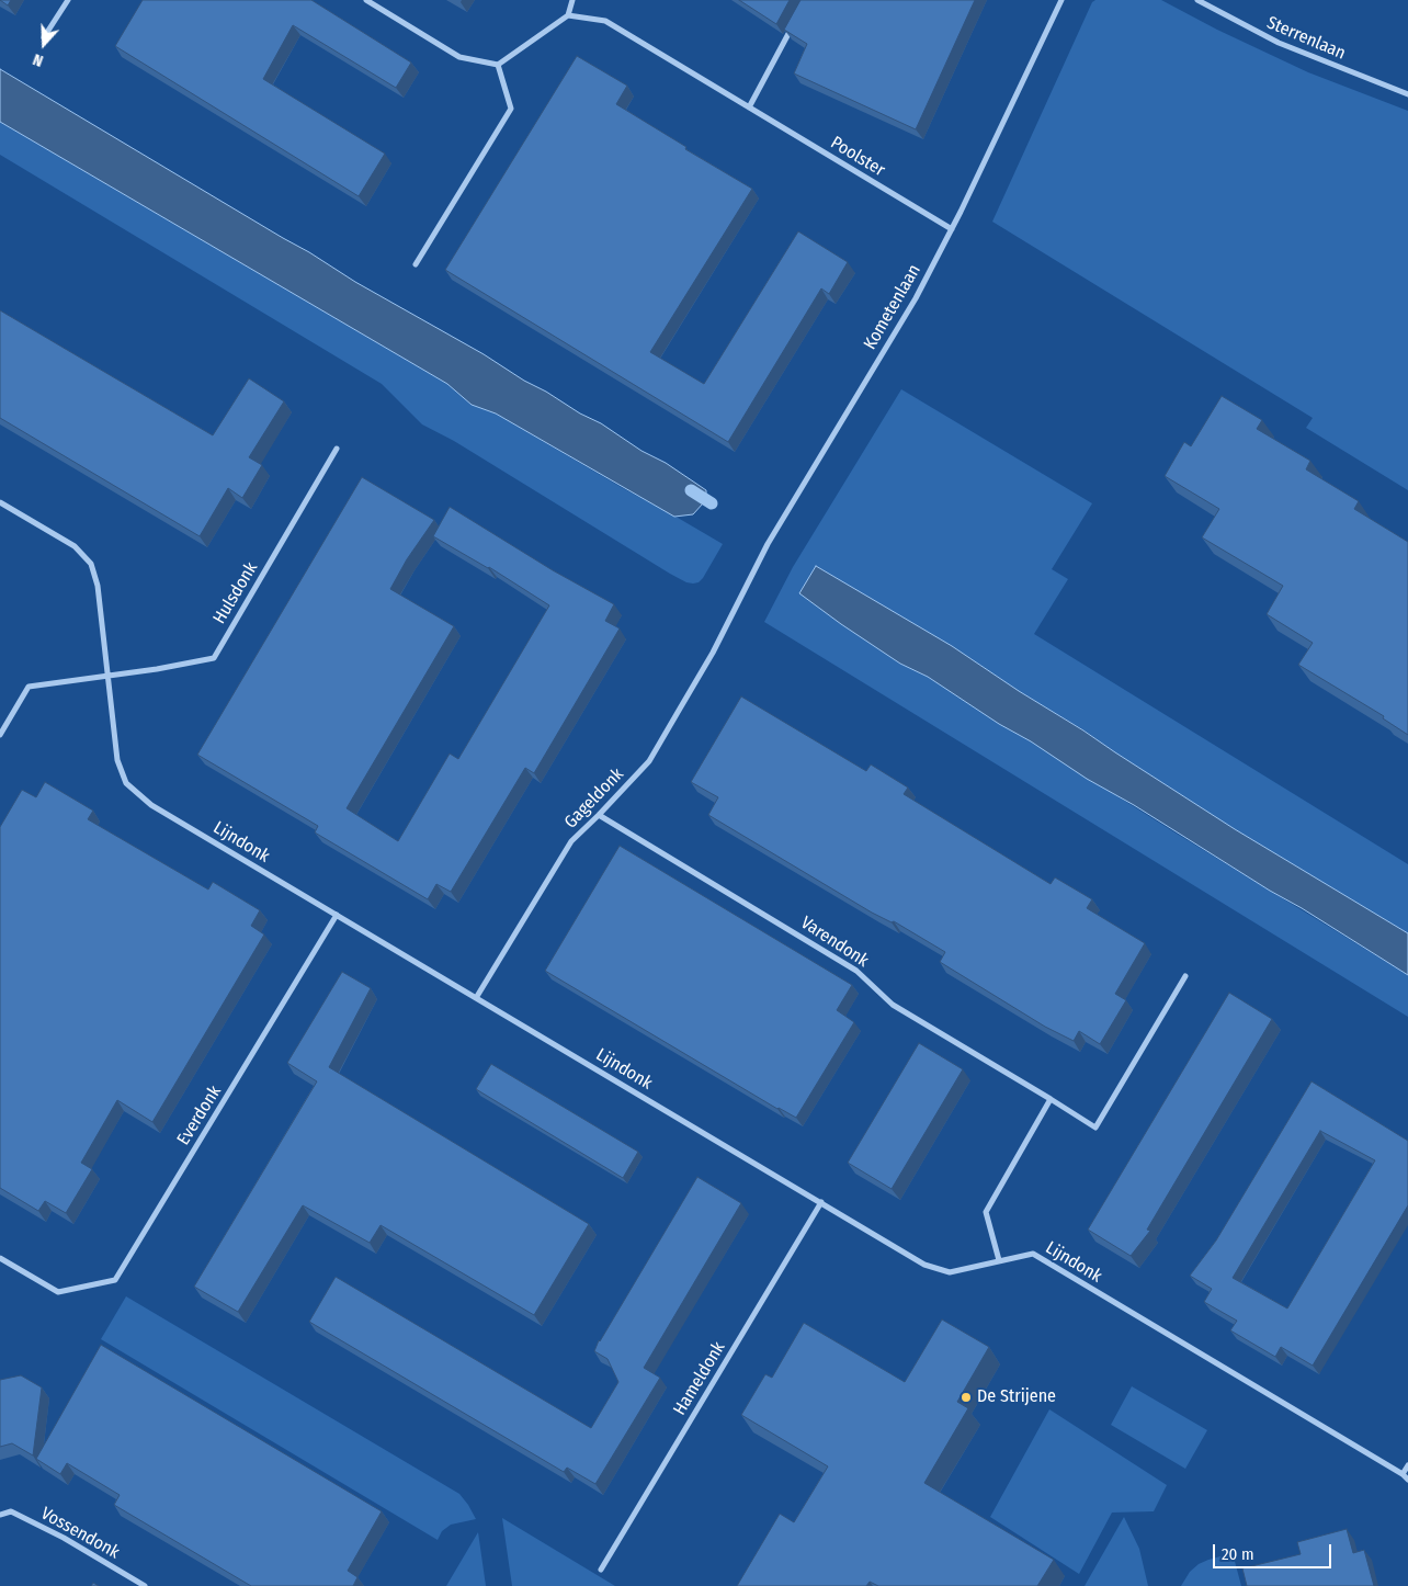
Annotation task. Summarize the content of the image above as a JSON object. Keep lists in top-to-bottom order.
{
  "streets": {
    "street": [
      "Sterrenlaan",
      "Poolster",
      "Kometenlaan",
      "Hulsdonk",
      "Gageldonk",
      "Lijndonk",
      "Varendonk",
      "Everdonk",
      "Hameldonk",
      "Vossendonk"
    ]
  },
  "crossings": [
    ["Poolster", "Kometenlaan"],
    ["Kometenlaan", "Gageldonk"],
    ["Hulsdonk", "Lijndonk"],
    ["Gageldonk", "Lijndonk"],
    ["Gageldonk", "Varendonk"],
    ["Lijndonk", "Everdonk"],
    ["Lijndonk", "Hameldonk"]
  ],
  "places": ["De Strijene"],
  "scale_bar": "20 m",
  "north": "bottom"
}
